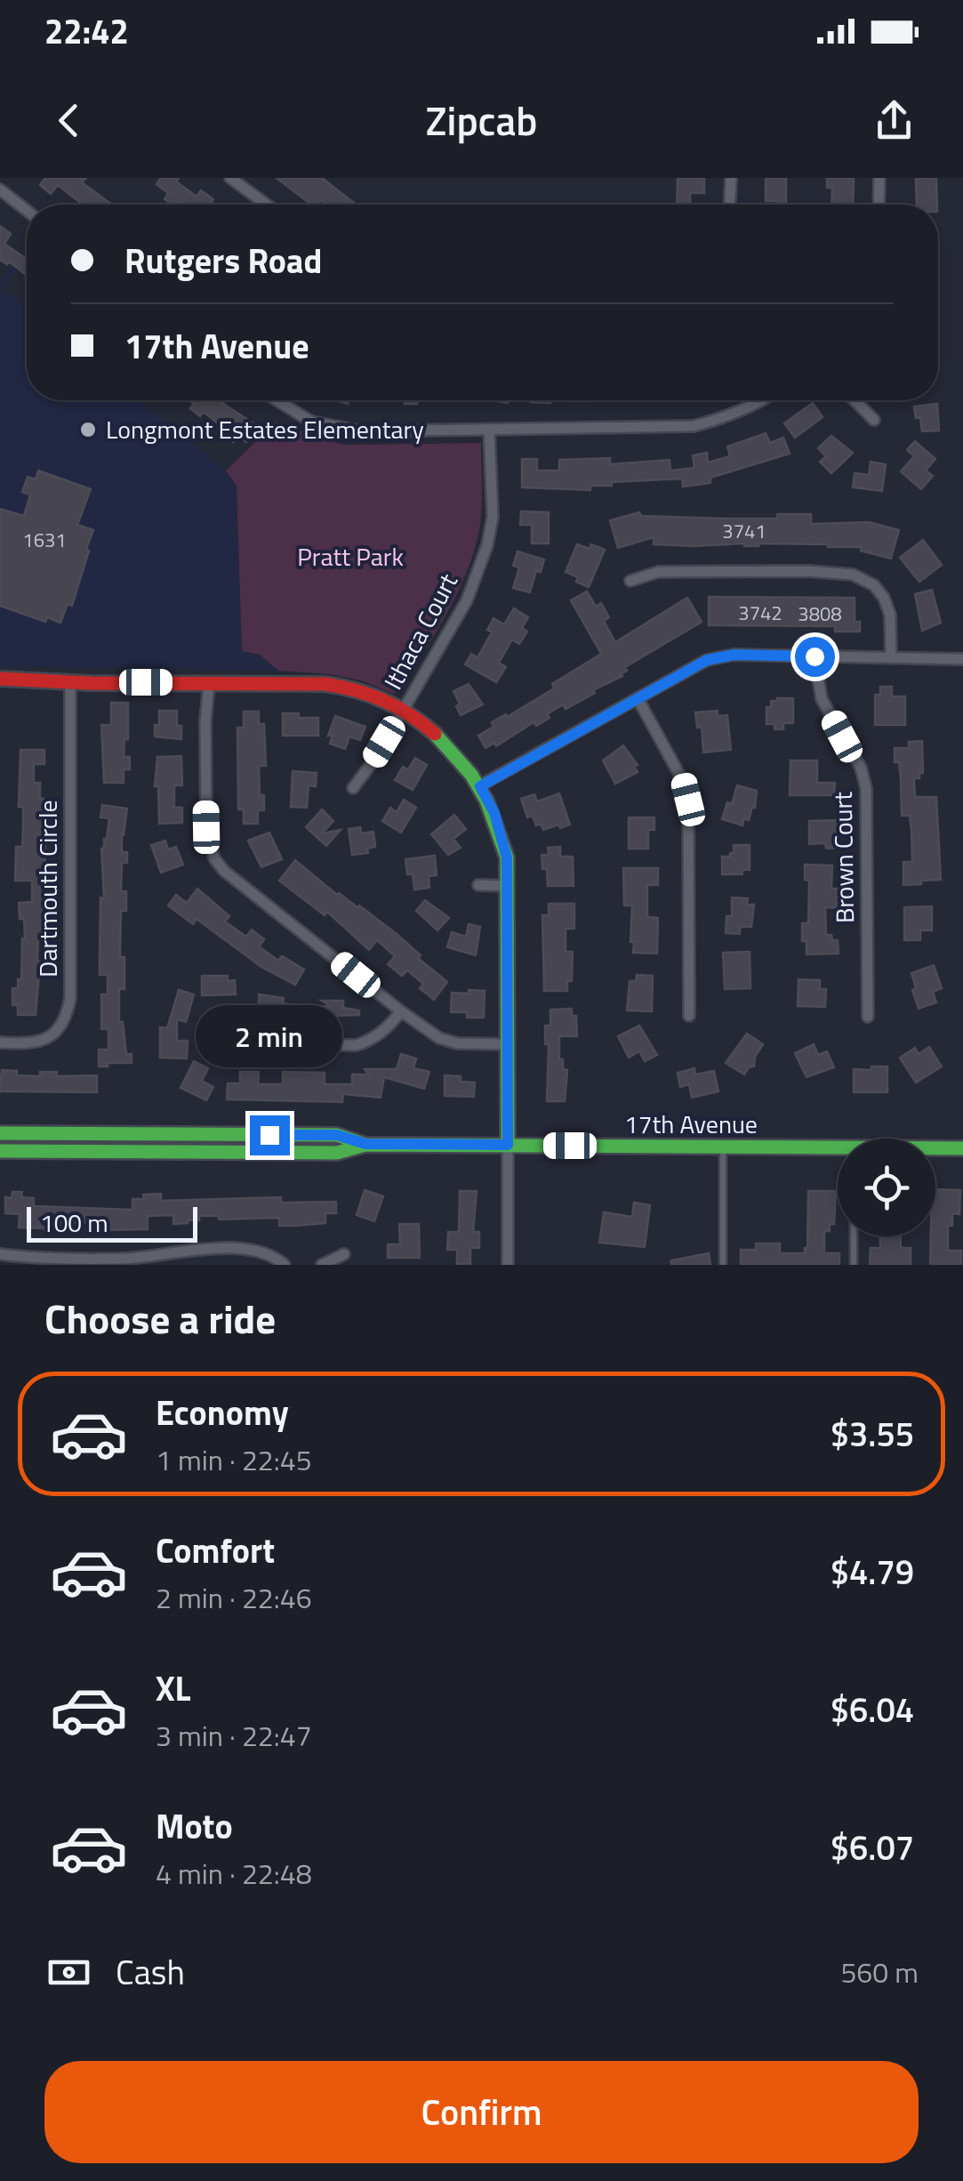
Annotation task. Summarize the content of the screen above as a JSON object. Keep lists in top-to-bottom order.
{
  "streets": {
    "main road": ["17th Avenue"],
    "street": ["Ithaca Court", "Brown Court", "Dartmouth Circle"]
  },
  "parks": ["Pratt Park"],
  "places": ["Longmont Estates Elementary"],
  "house_numbers": [
    "3741",
    "1631",
    "3742",
    "3808"
  ],
  "scale_bar": "100 m",
  "page": {
    "status": "22:42",
    "header": "Zipcab",
    "banner": ["Rutgers Road", "17th Avenue"],
    "bubble": "2 min",
    "scale": "100 m",
    "heading": "Choose a ride",
    "list": [
      {
        "name": "Economy",
        "note": "1 min · 22:45",
        "value": "$3.55"
      },
      {
        "name": "Comfort",
        "note": "2 min · 22:46",
        "value": "$4.79"
      },
      {
        "name": "XL",
        "note": "3 min · 22:47",
        "value": "$6.04"
      },
      {
        "name": "Moto",
        "note": "4 min · 22:48",
        "value": "$6.07"
      }
    ],
    "pay": ["Cash", "560 m"],
    "buttons": "Confirm"
  }
}
